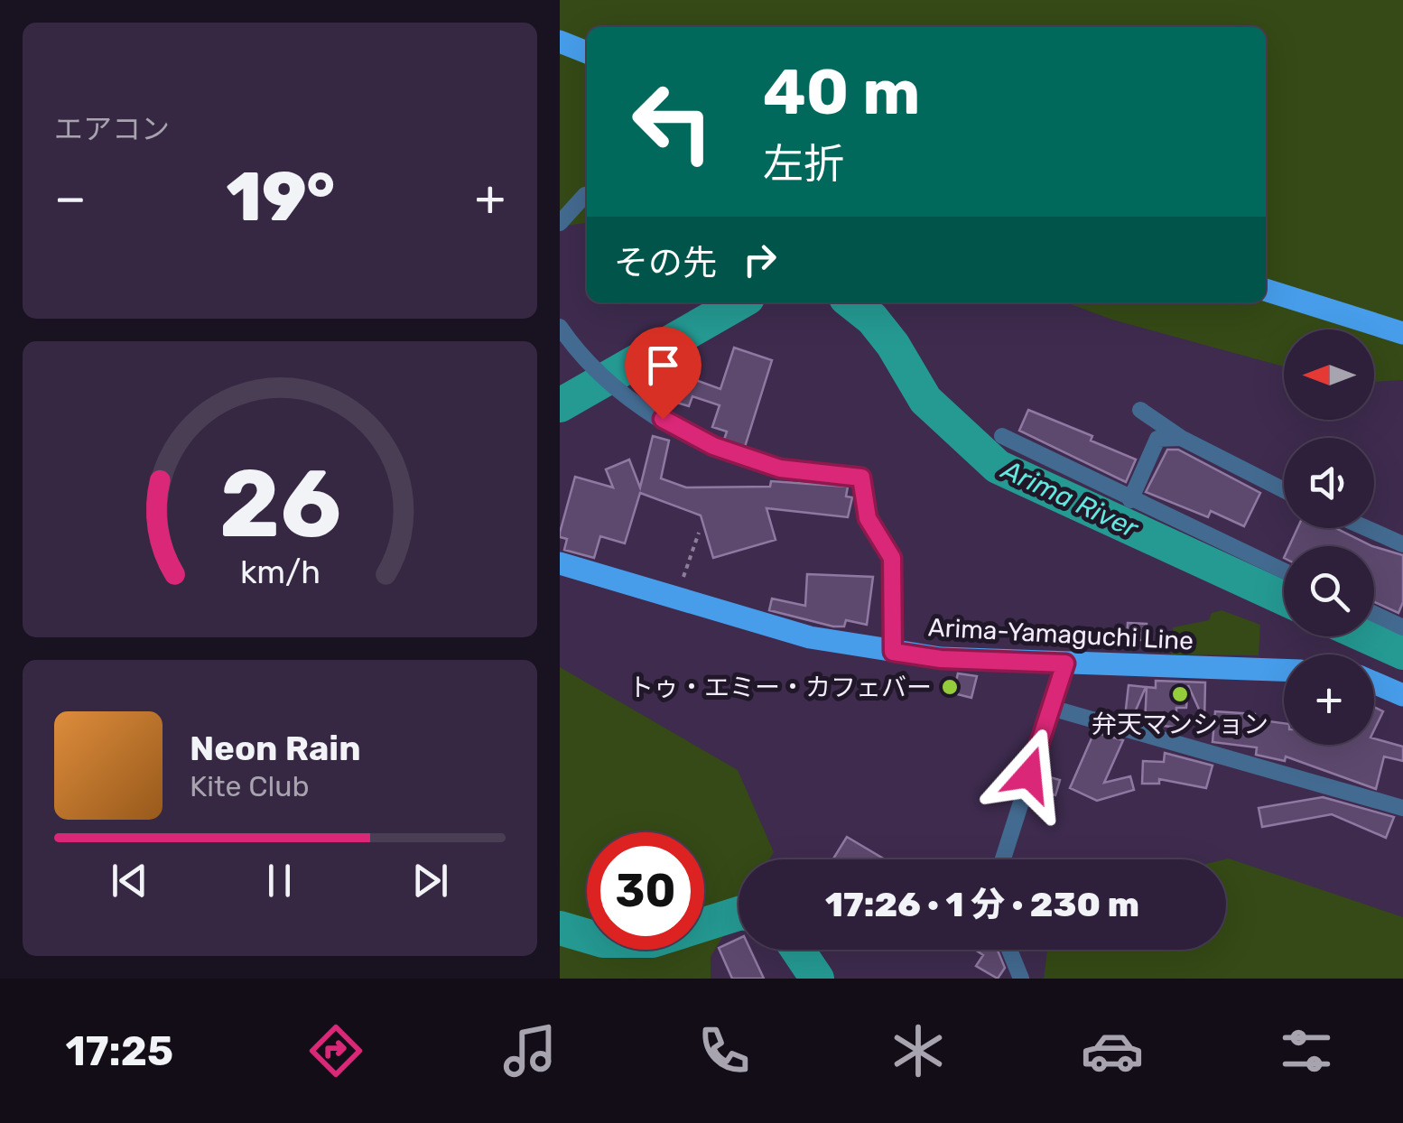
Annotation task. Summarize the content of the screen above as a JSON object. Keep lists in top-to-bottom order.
{
  "streets": {
    "main road": ["Arima-Yamaguchi Line"]
  },
  "water": ["Arima River"],
  "places": ["トゥ・エミー・カフェバー", "弁天マンション"],
  "north": "left",
  "page": {
    "tile": "エアコン",
    "turn": ["40 m", "左折"],
    "heat": ["−", "19°", "+"],
    "then": "その先",
    "map_buttons": "+",
    "song": ["Neon Rain", "Kite Club"],
    "limit": "30",
    "trip": "17:26 · 1 分 · 230 m",
    "tabs": "17:25",
    "gauge": ["26", "km/h"]
  }
}
